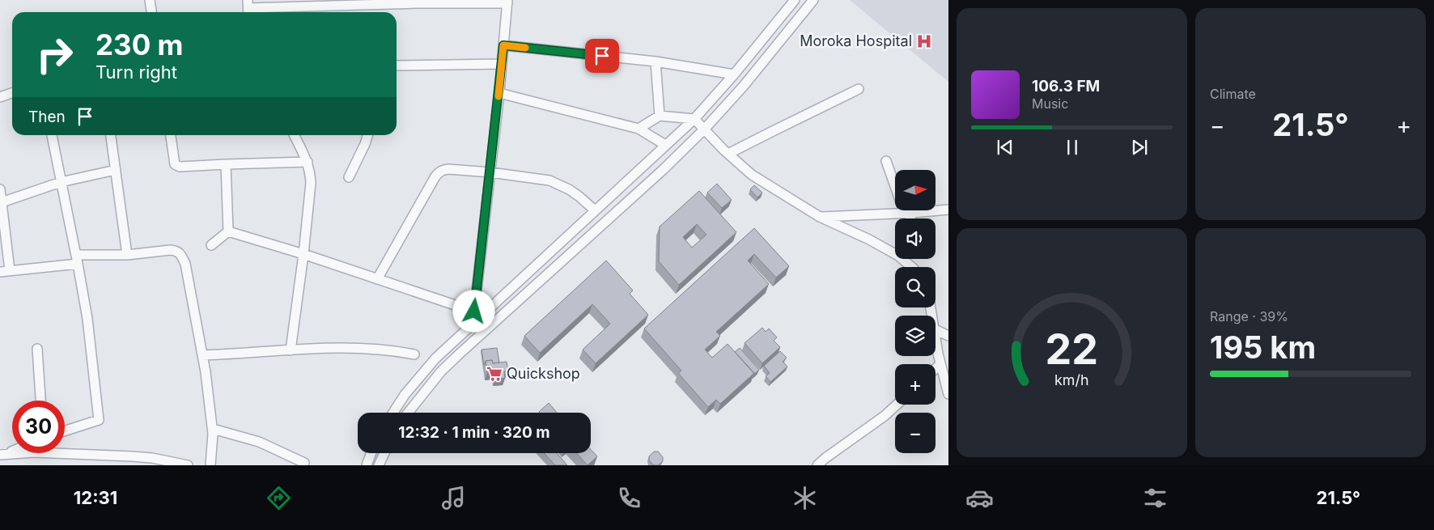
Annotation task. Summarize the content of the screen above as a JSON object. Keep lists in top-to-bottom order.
{
  "places": {
    "hospital": ["Moroka Hospital"],
    "supermarket": ["Quickshop"]
  },
  "north": "right",
  "page": {
    "tile": [
      "Climate",
      ["Range · 39%", "195 km"]
    ],
    "turn": ["230 m", "Turn right"],
    "song": ["106.3 FM", "Music"],
    "then": "Then",
    "heat": ["−", "21.5°", "+"],
    "map_buttons": ["+", "−"],
    "limit": "30",
    "trip": "12:32 · 1 min · 320 m",
    "tabs": ["12:31", "21.5°"],
    "gauge": ["22", "km/h"]
  }
}
